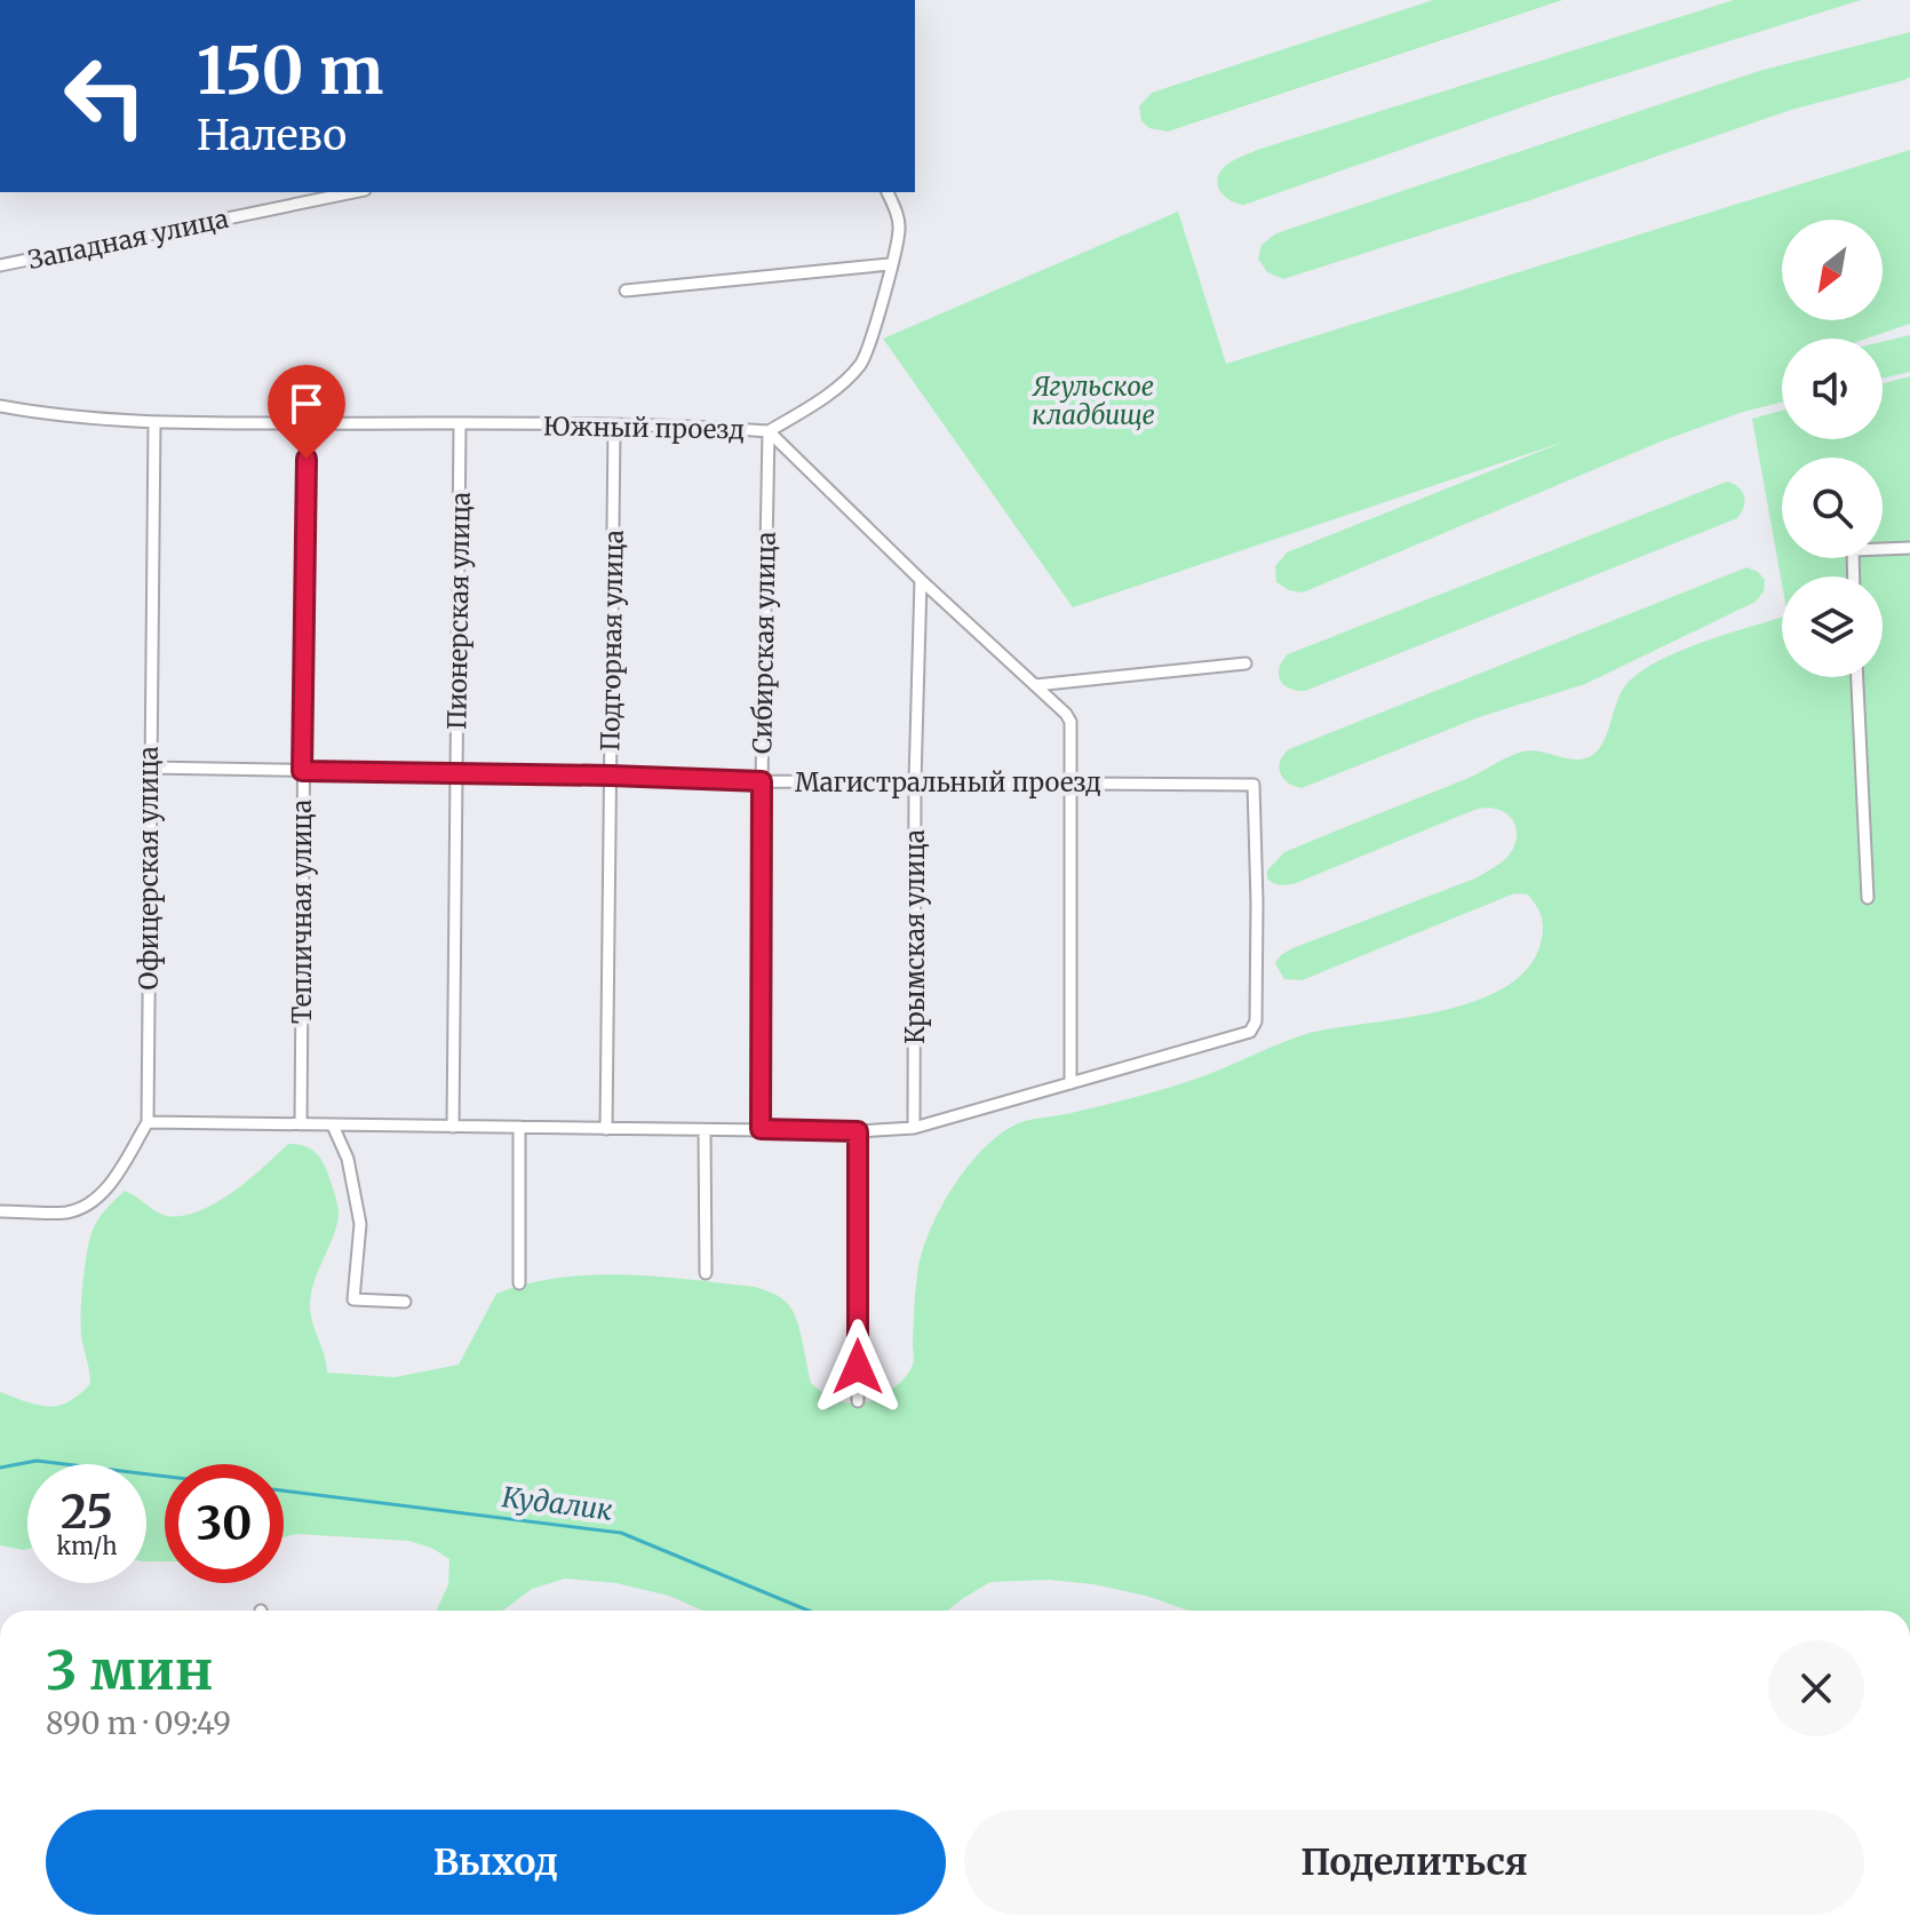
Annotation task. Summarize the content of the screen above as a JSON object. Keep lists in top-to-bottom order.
{
  "streets": {
    "street": [
      "Западная улица",
      "Южный проезд",
      "Пионерская улица",
      "Подгорная улица",
      "Сибирская улица",
      "Магистральный проезд",
      "Офицерская улица",
      "Тепличная улица",
      "Крымская улица"
    ]
  },
  "crossings": [
    ["Южный проезд", "Пионерская улица"],
    ["Южный проезд", "Подгорная улица"],
    ["Южный проезд", "Сибирская улица"],
    ["Южный проезд", "Магистральный проезд"],
    ["Южный проезд", "Офицерская улица"],
    ["Южный проезд", "Тепличная улица"],
    ["Южный проезд", "Крымская улица"],
    ["Пионерская улица", "Магистральный проезд"],
    ["Подгорная улица", "Магистральный проезд"],
    ["Сибирская улица", "Магистральный проезд"],
    ["Магистральный проезд", "Офицерская улица"],
    ["Магистральный проезд", "Тепличная улица"],
    ["Магистральный проезд", "Крымская улица"]
  ],
  "water": ["Кудалик"],
  "parks": ["Ягульское кладбище"],
  "north": "bottom left",
  "page": {
    "turn": ["150 m", "Налево"],
    "speed": "25 km/h",
    "limit": "30",
    "heading": ["3 мин", "890 m · 09:49"],
    "buttons": ["Выход", "Поделиться"]
  }
}
